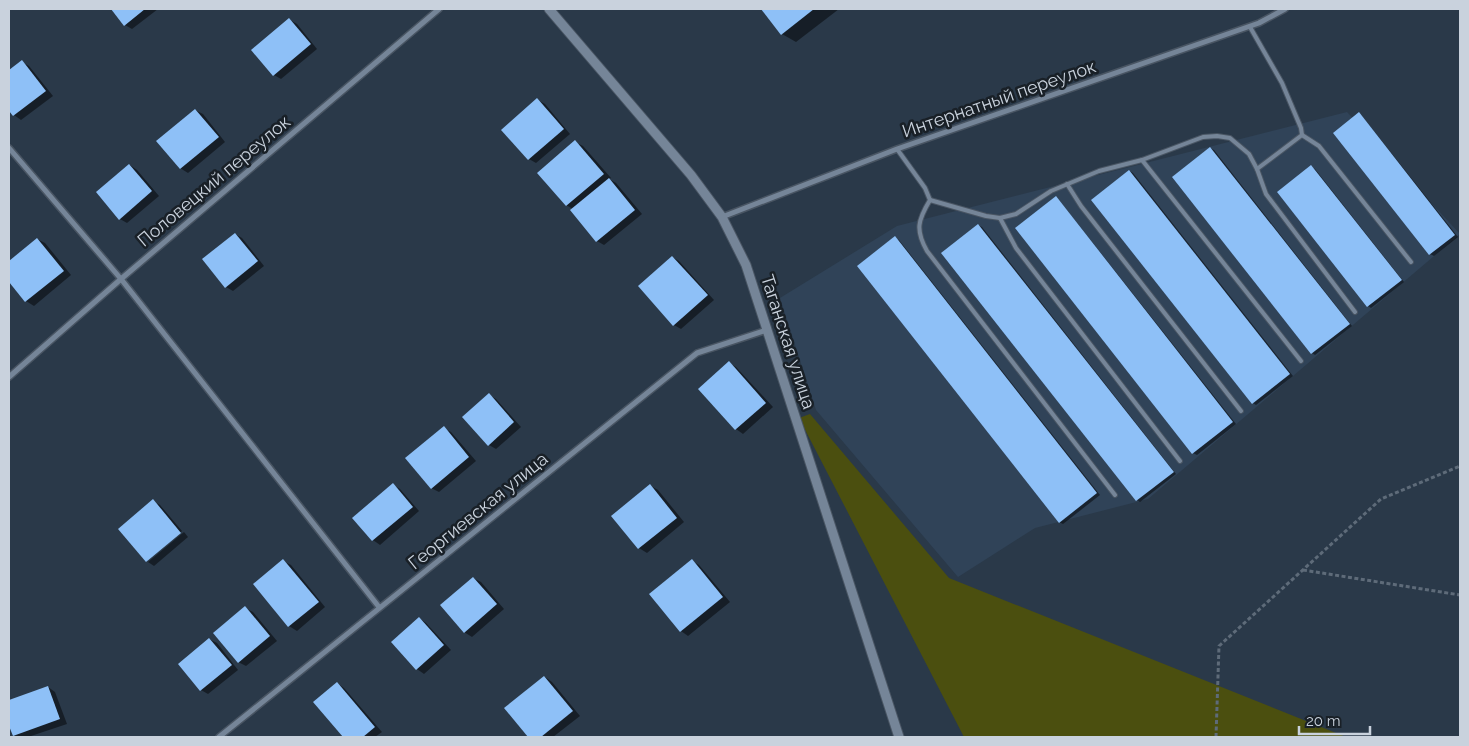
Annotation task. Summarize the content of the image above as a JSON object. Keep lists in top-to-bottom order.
{
  "streets": {
    "street": [
      "Интернатный переулок",
      "Половецкий переулок",
      "Таганская улица",
      "Георгиевская улица"
    ]
  },
  "crossings": [
    ["Интернатный переулок", "Таганская улица"],
    ["Таганская улица", "Георгиевская улица"]
  ],
  "scale_bar": "20 m"
}
